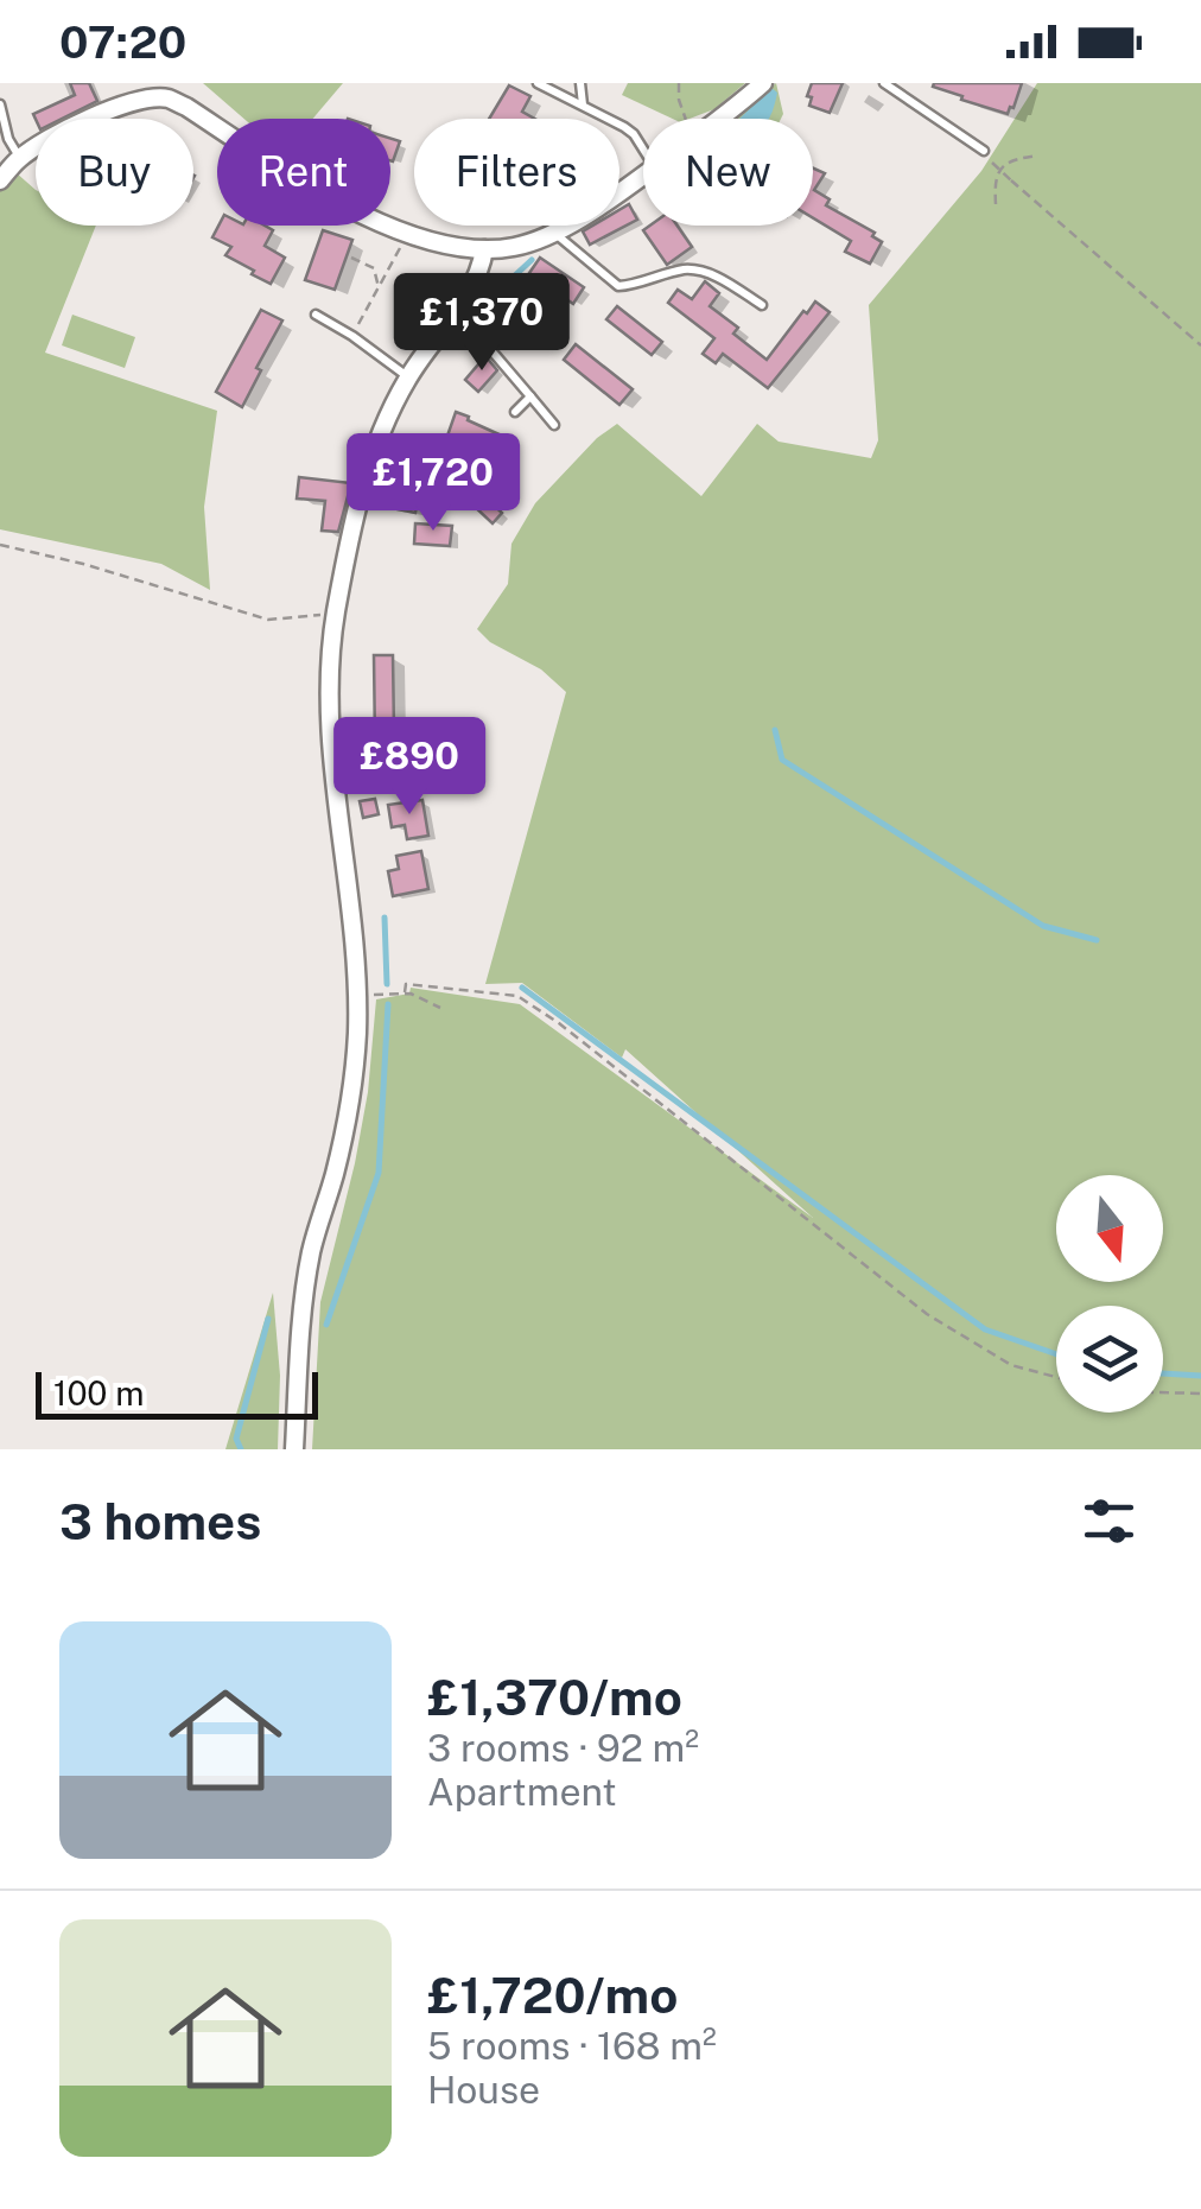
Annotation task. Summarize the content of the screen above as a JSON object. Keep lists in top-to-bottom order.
{
  "scale_bar": "100 m",
  "north": "bottom",
  "page": {
    "status": "07:20",
    "chip": [
      "Buy",
      "Rent",
      "Filters",
      "New"
    ],
    "price": ["£1,370", "£1,720", "£890"],
    "scale": "100 m",
    "heading": "3 homes",
    "list": [
      {
        "name": "£1,370/mo",
        "note": "3 rooms · 92 m² · Apartment"
      },
      {
        "name": "£1,720/mo",
        "note": "5 rooms · 168 m² · House"
      }
    ]
  }
}
